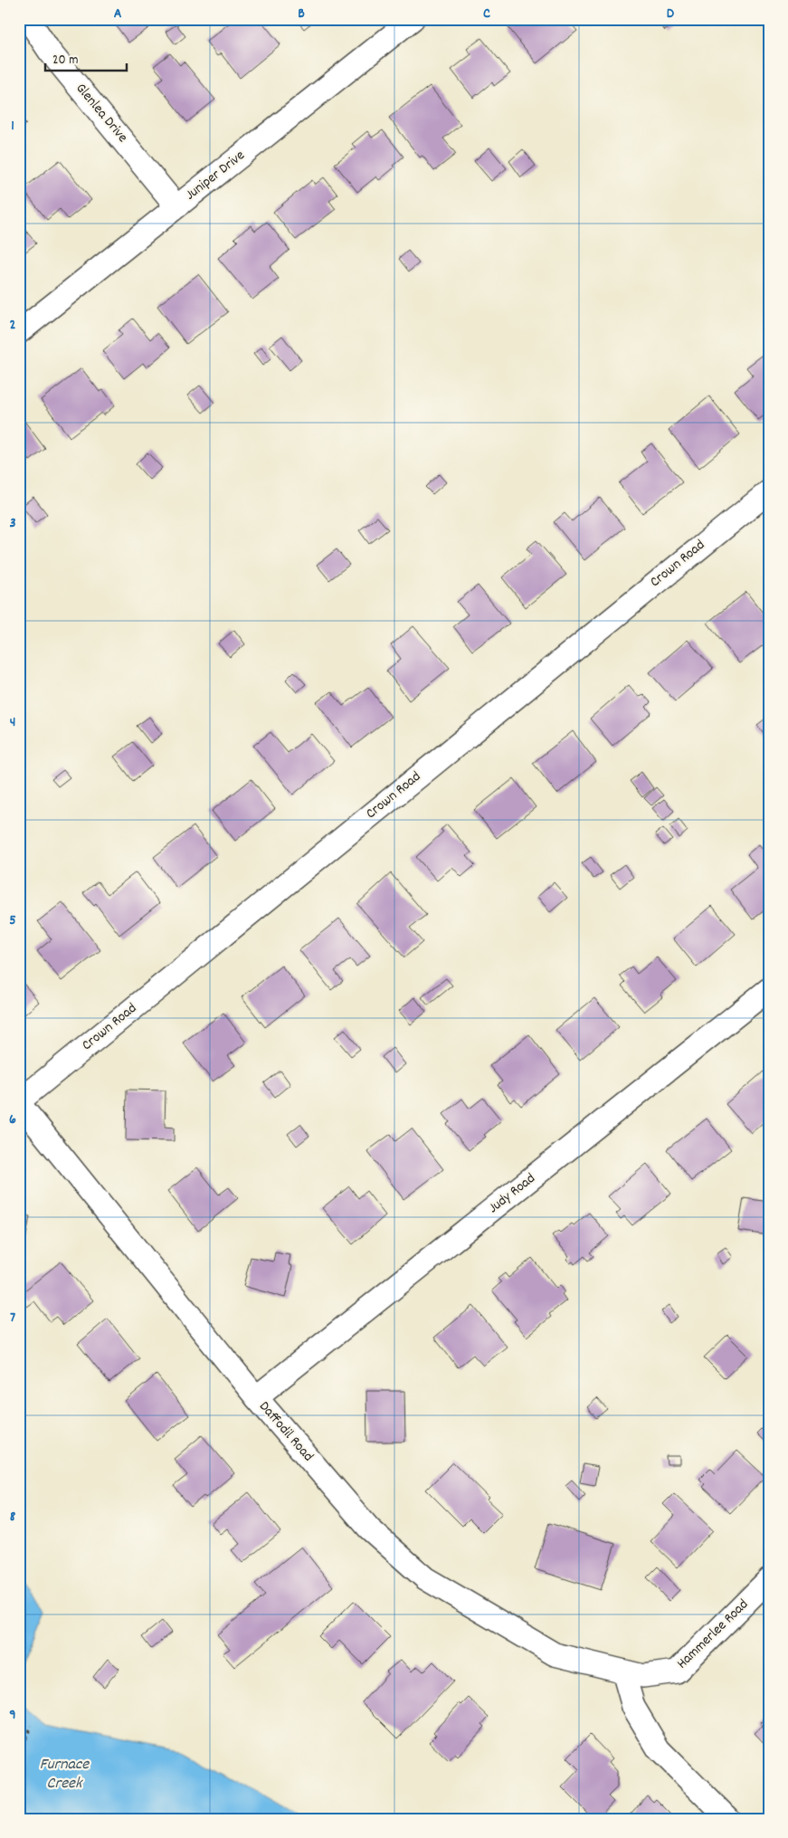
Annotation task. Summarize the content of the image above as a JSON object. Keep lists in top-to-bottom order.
{
  "streets": {
    "street": [
      "Glenlea Drive",
      "Juniper Drive",
      "Crown Road",
      "Judy Road",
      "Daffodil Road",
      "Hammerlee Road"
    ]
  },
  "crossings": [
    ["Glenlea Drive", "Juniper Drive"],
    ["Crown Road", "Daffodil Road"],
    ["Judy Road", "Daffodil Road"],
    ["Daffodil Road", "Hammerlee Road"]
  ],
  "water": ["Furnace Creek"],
  "scale_bar": "20 m",
  "grid": {
    "columns": [
      "A",
      "B",
      "C",
      "D"
    ],
    "rows": [
      "1",
      "2",
      "3",
      "4",
      "5",
      "6",
      "7",
      "8",
      "9"
    ]
  }
}
